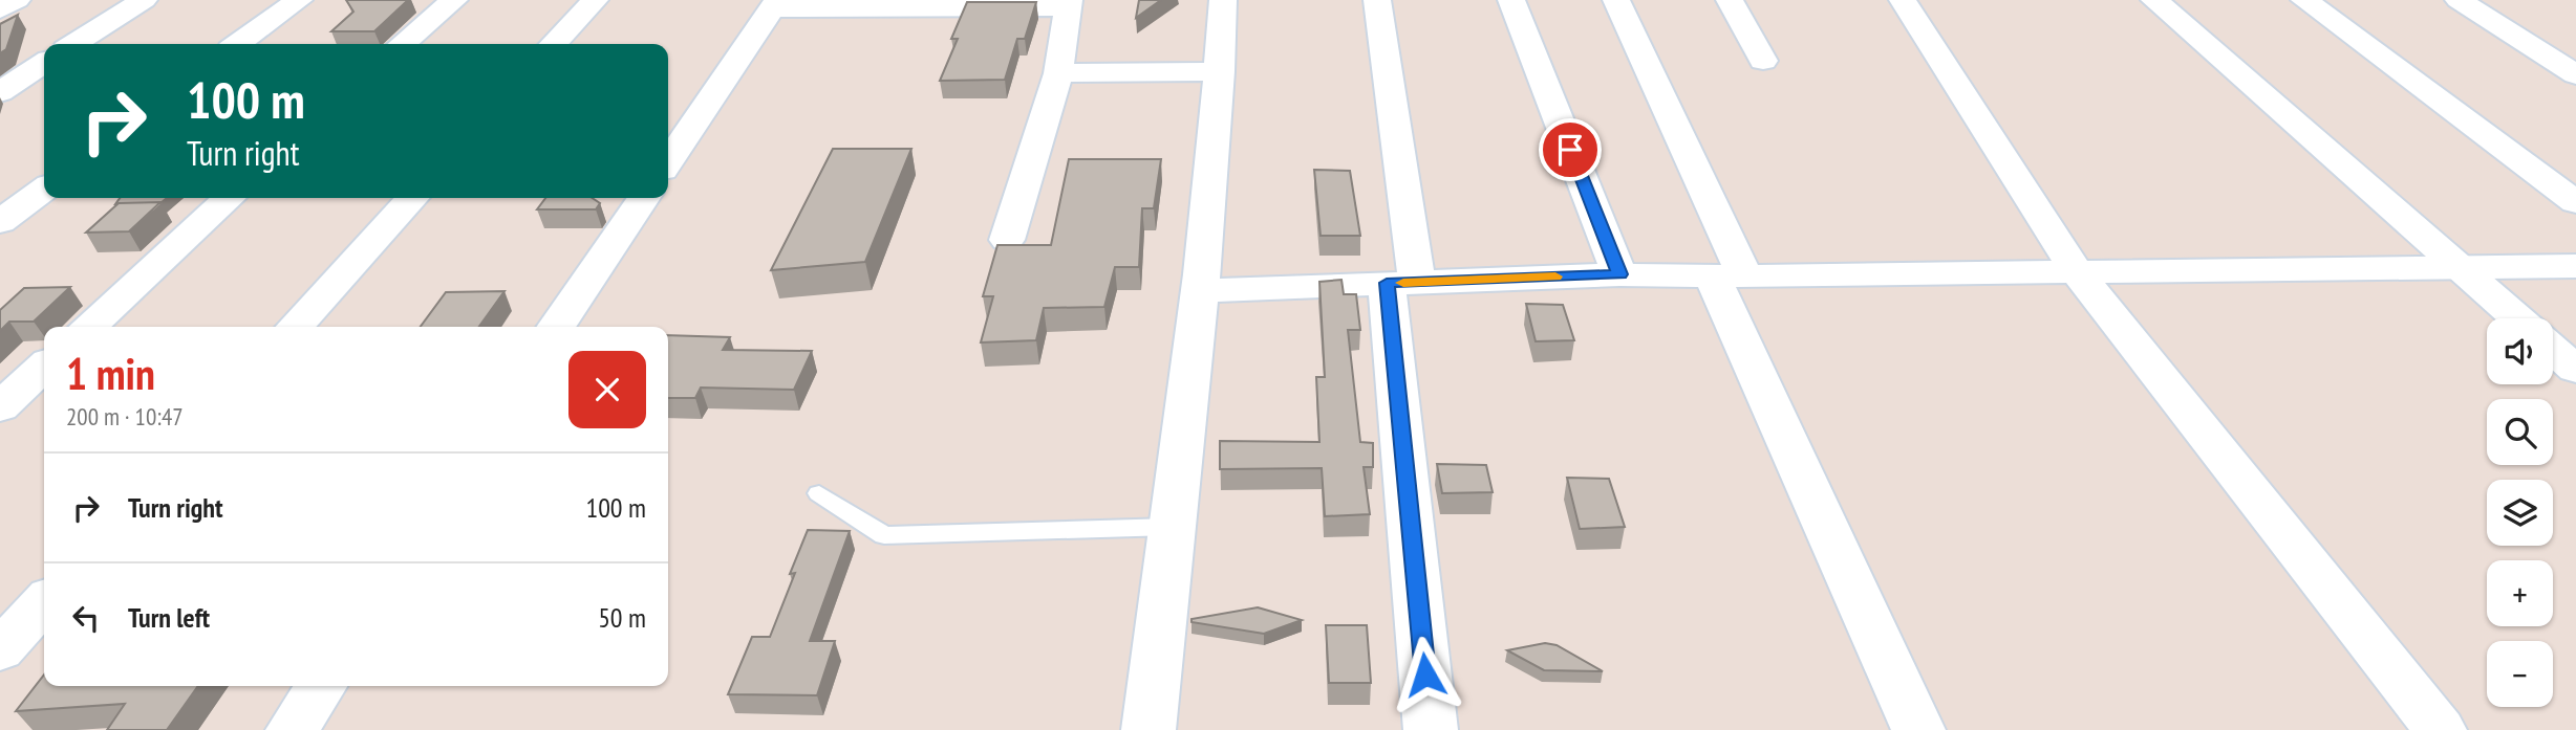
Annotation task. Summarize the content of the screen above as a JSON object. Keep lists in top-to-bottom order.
{
  "page": {
    "turn": ["100 m", "Turn right"],
    "map_buttons": ["+", "−"],
    "heading": ["1 min", "200 m · 10:47"],
    "list": [
      {
        "name": "Turn right",
        "value": "100 m"
      },
      {
        "name": "Turn left",
        "value": "50 m"
      }
    ]
  }
}
